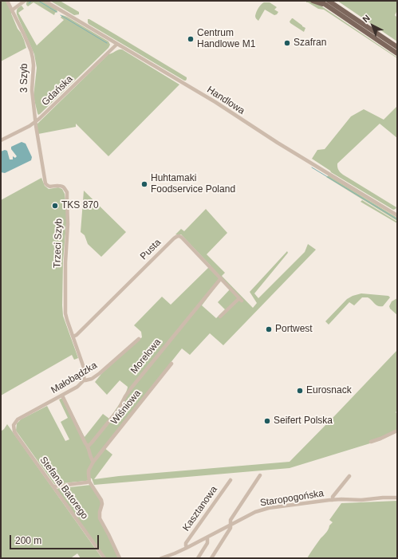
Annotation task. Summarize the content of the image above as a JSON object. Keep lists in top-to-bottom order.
{
  "streets": {
    "street": [
      "3 Szyb",
      "Gdańska",
      "Handlowa",
      "Trzeci Szyb",
      "Pusta",
      "Morelowa",
      "Małobądzka",
      "Wiśniowa",
      "Stefana Batorego",
      "Staropogońska",
      "Kasztanowa"
    ]
  },
  "crossings": [
    ["3 Szyb", "Gdańska"],
    ["3 Szyb", "Trzeci Szyb"],
    ["Gdańska", "Handlowa"],
    ["Gdańska", "Trzeci Szyb"],
    ["Trzeci Szyb", "Pusta"],
    ["Trzeci Szyb", "Małobądzka"],
    ["Pusta", "Morelowa"],
    ["Małobądzka", "Stefana Batorego"],
    ["Staropogońska", "Kasztanowa"]
  ],
  "places": [
    "Centrum Handlowe M1",
    "Szafran",
    "Huhtamaki Foodservice Poland",
    "TKS 870",
    "Portwest",
    "Eurosnack",
    "Seifert Polska"
  ],
  "scale_bar": "200 m",
  "north": "top left"
}
